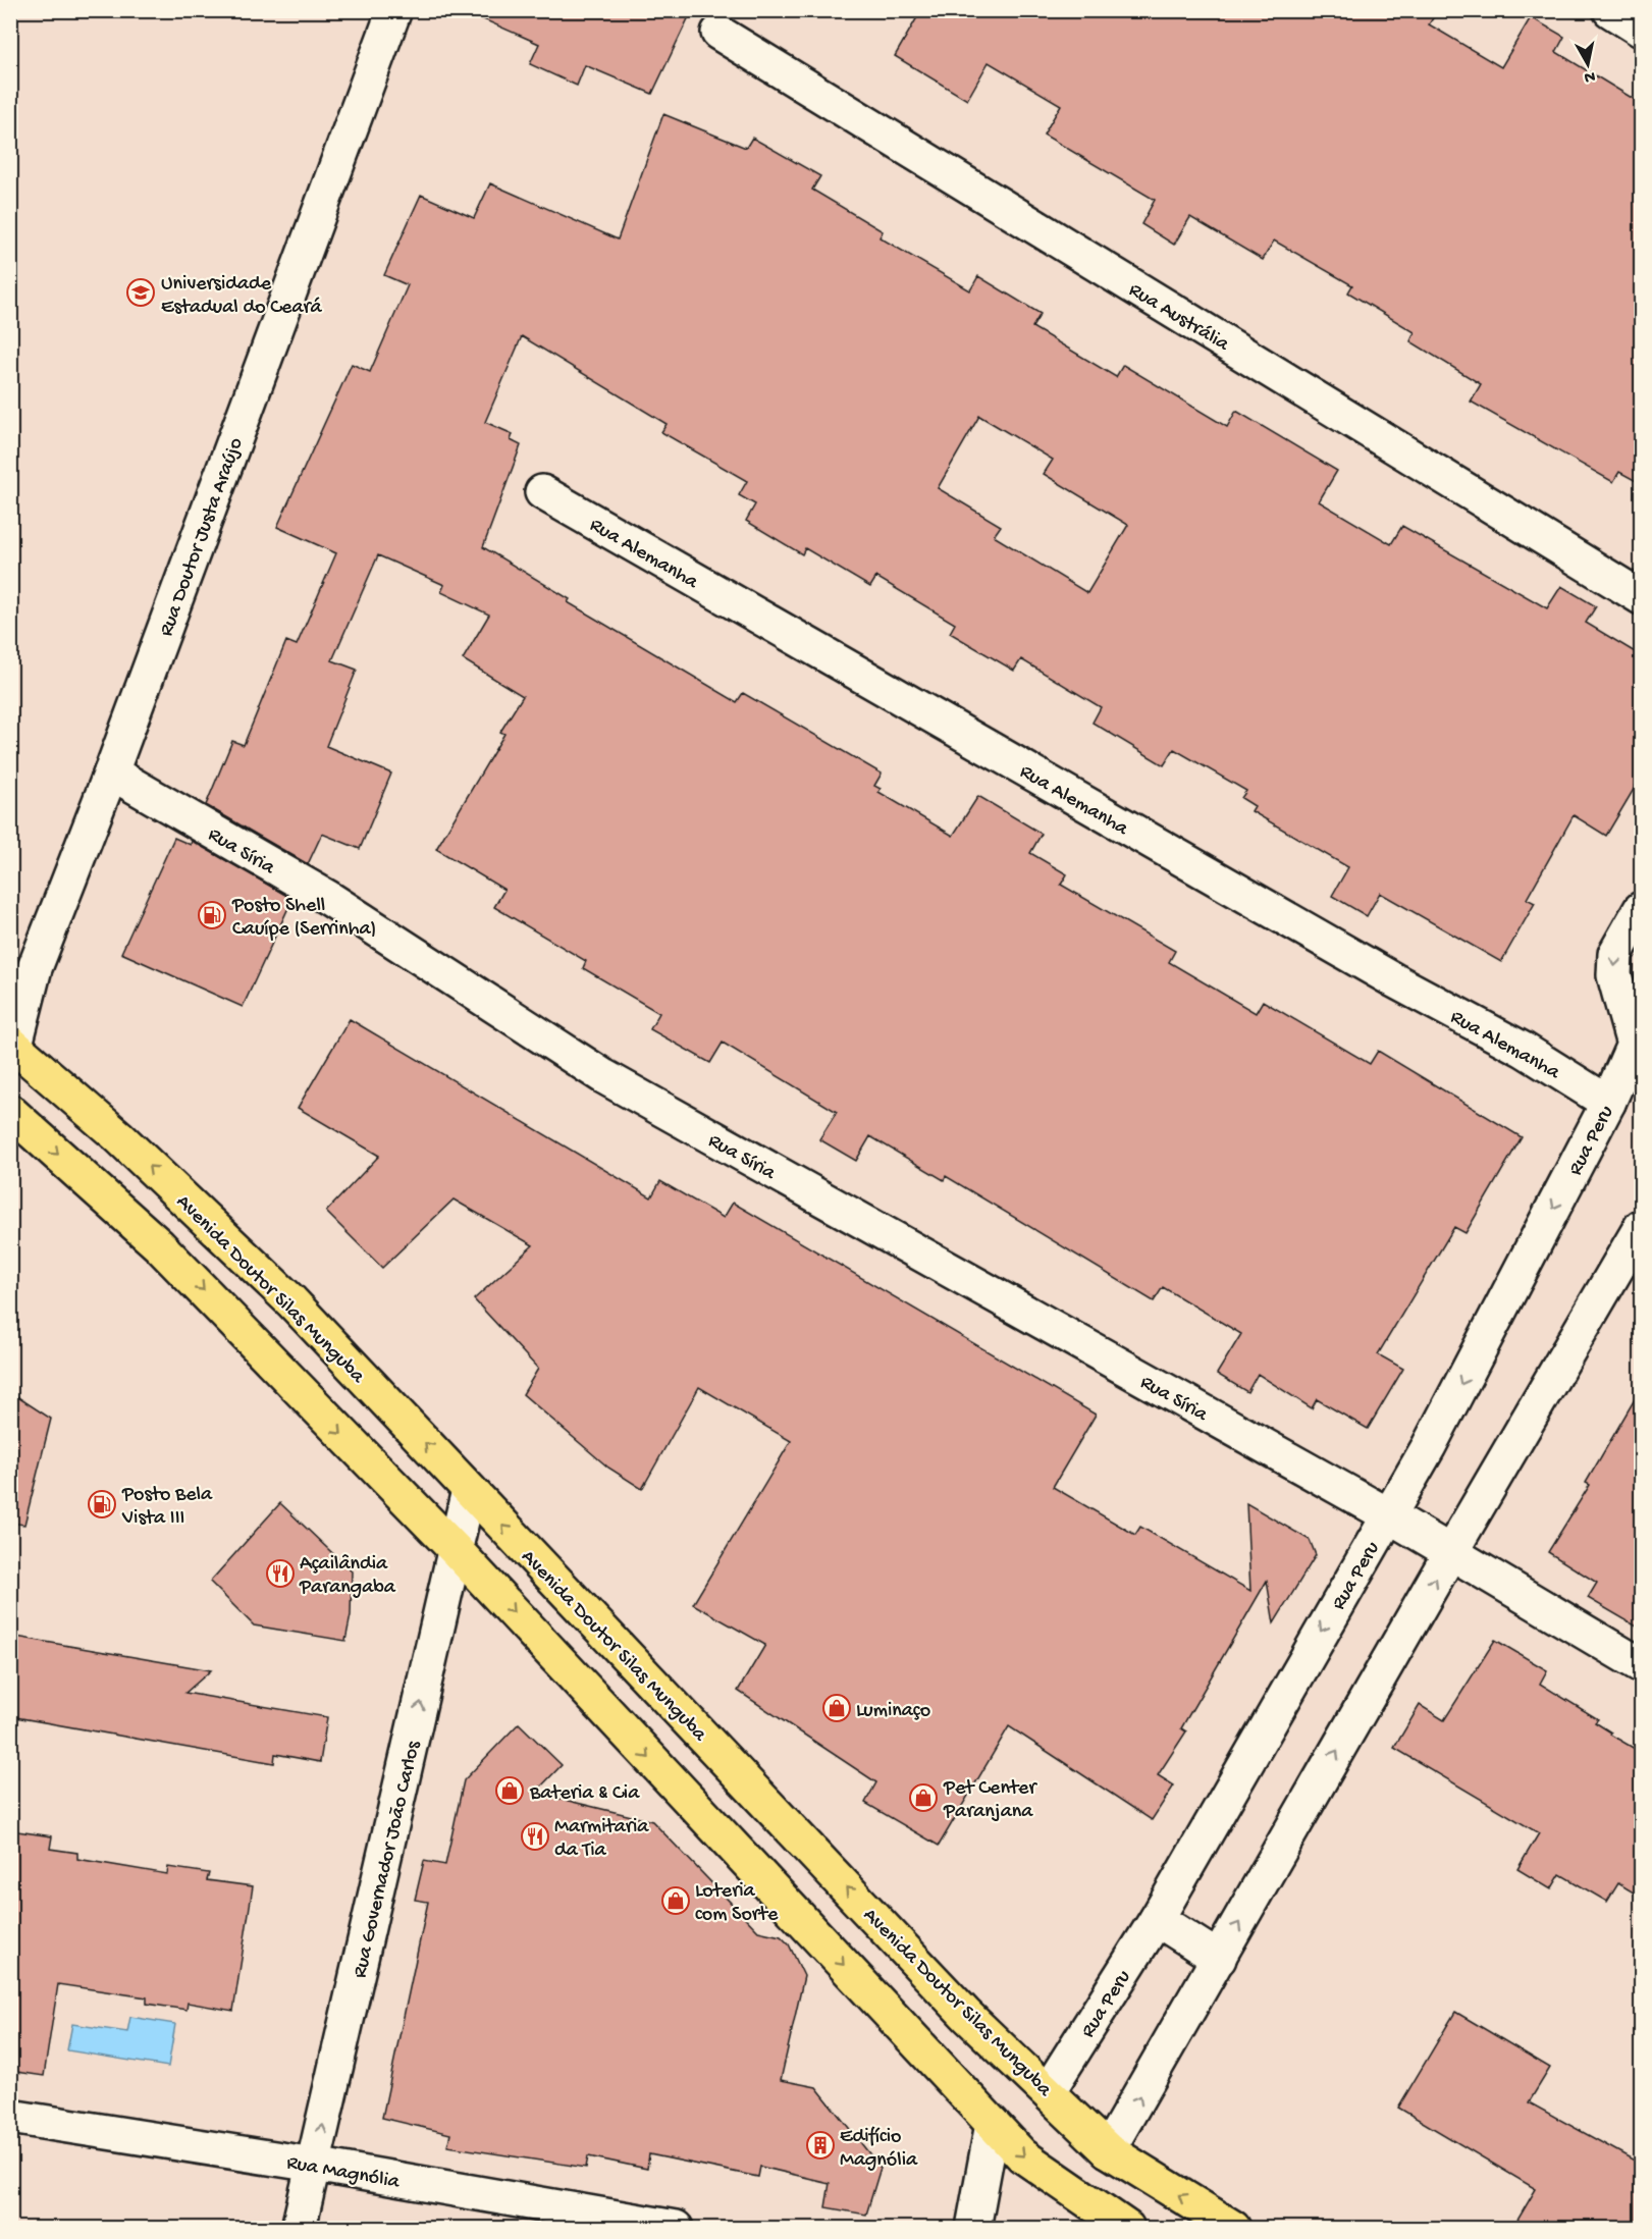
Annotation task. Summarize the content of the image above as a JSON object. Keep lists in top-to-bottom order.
{
  "streets": {
    "main road": ["Avenida Doutor Silas Munguba"],
    "street": [
      "Rua Austrália",
      "Rua Doutor Justa Araújo",
      "Rua Alemanha",
      "Rua Síria",
      "Rua Peru",
      "Rua Governador João Carlos",
      "Rua Magnólia"
    ]
  },
  "crossings": [
    ["Rua Doutor Justa Araújo", "Rua Síria"],
    ["Rua Doutor Justa Araújo", "Avenida Doutor Silas Munguba"],
    ["Rua Alemanha", "Rua Peru"],
    ["Rua Síria", "Rua Peru"],
    ["Rua Peru", "Avenida Doutor Silas Munguba"],
    ["Avenida Doutor Silas Munguba", "Rua Governador João Carlos"],
    ["Rua Governador João Carlos", "Rua Magnólia"]
  ],
  "one_way": ["Rua Governador João Carlos"],
  "places": {
    "school or university": ["Universidade Estadual do Ceará"],
    "fuel station": ["Posto Shell Cauípe (Serrinha)", "Posto Bela Vista III"],
    "restaurant": ["Açailândia Parangaba", "Marmitaria da Tia"],
    "shop": [
      "Luminaço",
      "Bateria & Cia",
      "Pet Center Paranjana",
      "Loteria com Sorte"
    ],
    "building": ["Edifício Magnólia"]
  },
  "north": "bottom"
}
